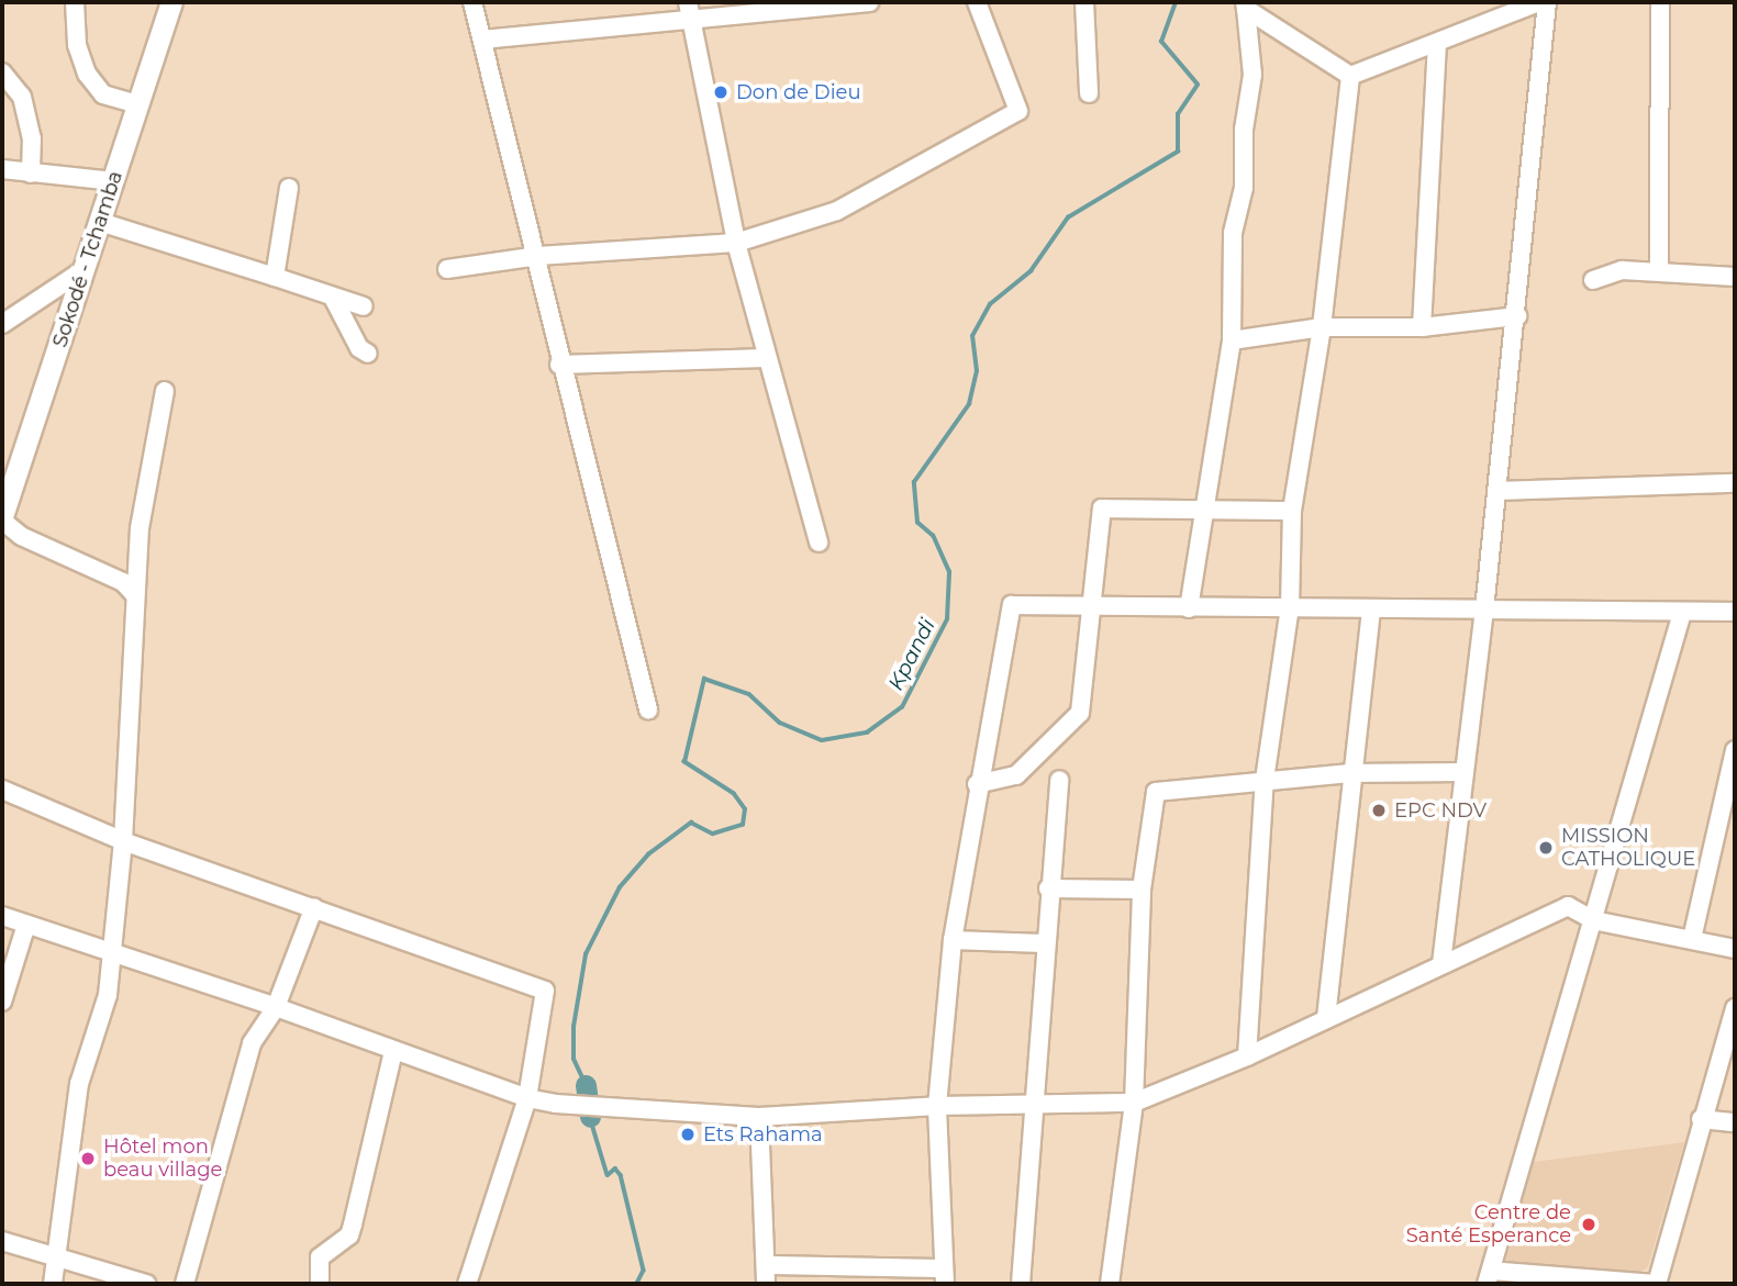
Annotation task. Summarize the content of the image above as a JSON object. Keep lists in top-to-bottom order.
{
  "streets": {
    "main road": ["Sokodé - Tchamba"]
  },
  "water": ["Kpandi"],
  "places": [
    "Don de Dieu",
    "EPC NDV",
    "MISSION CATHOLIQUE",
    "Ets Rahama",
    "Hôtel mon beau village",
    "Centre de Santé Esperance"
  ]
}
